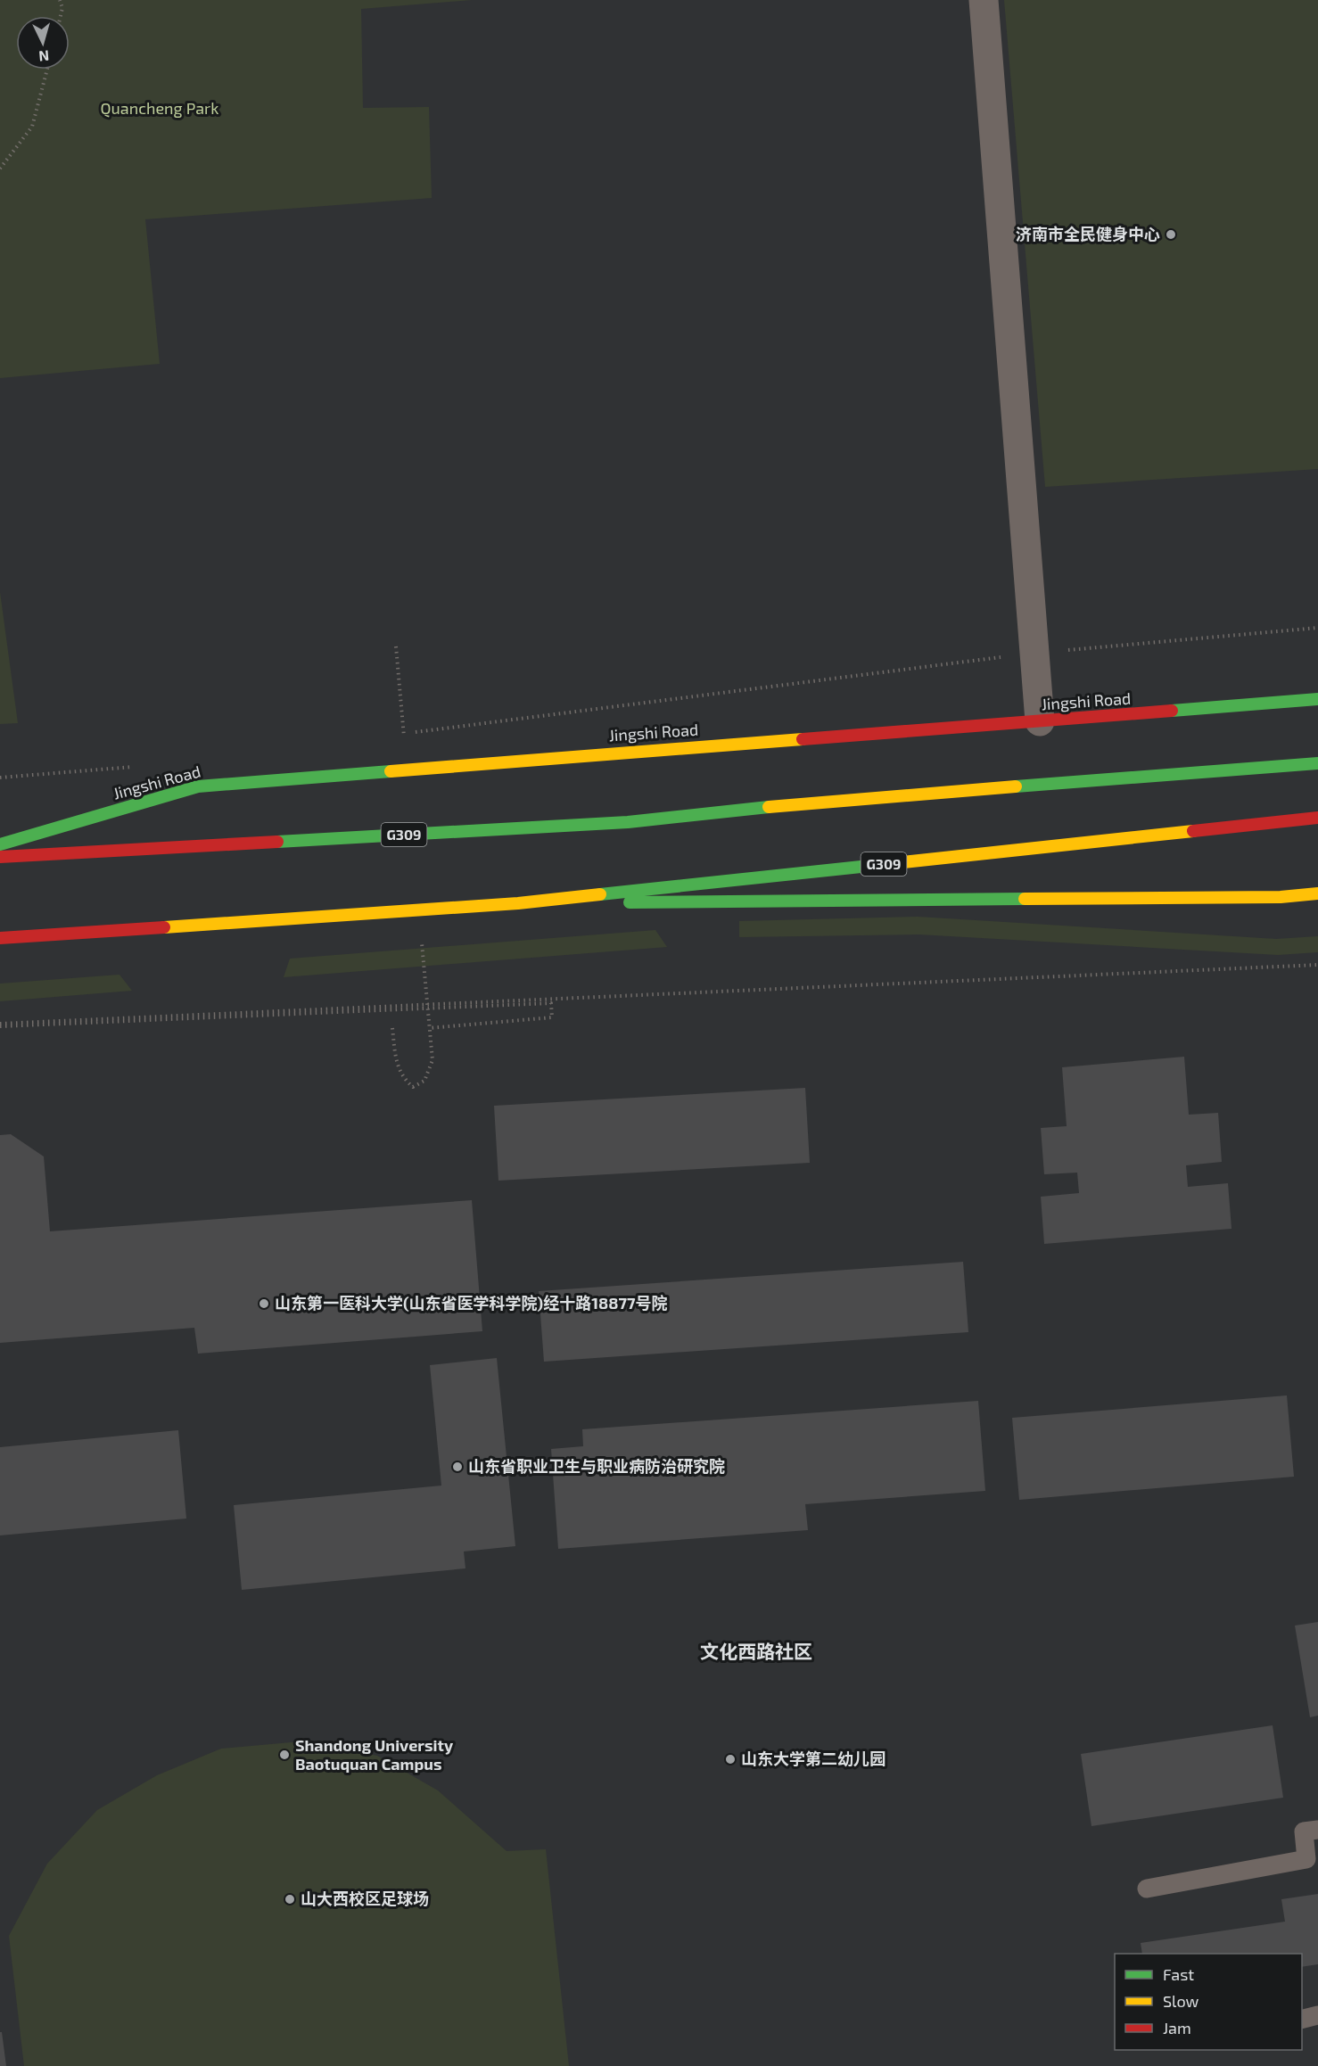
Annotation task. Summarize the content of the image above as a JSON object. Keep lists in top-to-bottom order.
{
  "streets": {
    "main road": ["Jingshi Road", "G309"]
  },
  "districts": ["文化西路社区"],
  "parks": ["Quancheng Park"],
  "places": [
    "济南市全民健身中心",
    "山东第一医科大学(山东省医学科学院)经十路18877号院",
    "山东省职业卫生与职业病防治研究院",
    "Shandong University Baotuquan Campus",
    "山东大学第二幼儿园",
    "山大西校区足球场"
  ],
  "legend": ["Fast", "Slow", "Jam"],
  "north": "bottom"
}
